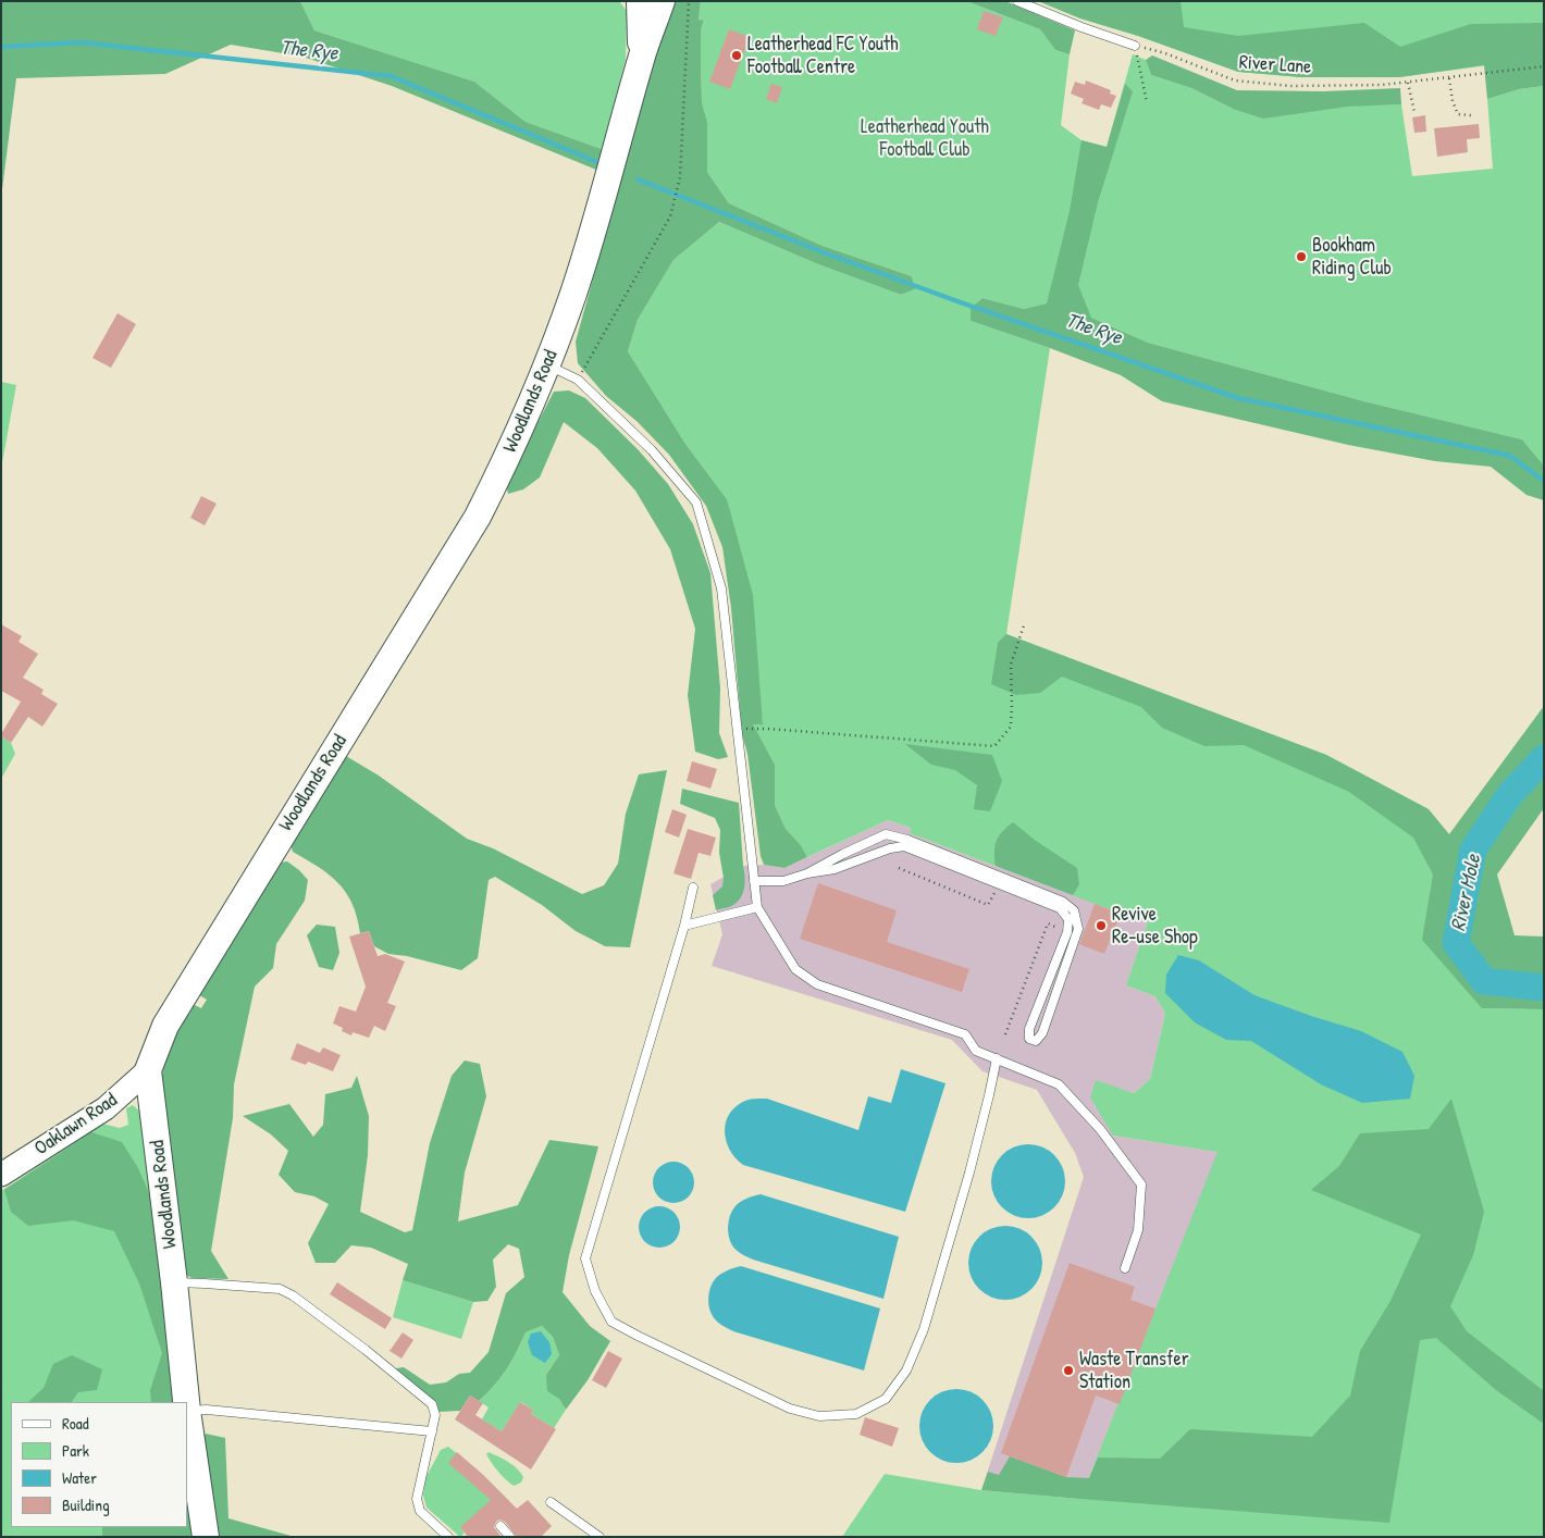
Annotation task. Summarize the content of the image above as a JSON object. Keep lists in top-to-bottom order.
{
  "streets": {
    "main road": ["Woodlands Road"],
    "street": ["Oaklawn Road"],
    "path": ["River Lane"]
  },
  "crossings": [
    ["Woodlands Road", "Oaklawn Road"]
  ],
  "water": ["The Rye", "River Mole"],
  "parks": ["Leatherhead Youth Football Club"],
  "places": [
    "Leatherhead FC Youth Football Centre",
    "Bookham Riding Club",
    "Revive Re-use Shop",
    "Waste Transfer Station"
  ],
  "legend": [
    "Road",
    "Park",
    "Water",
    "Building"
  ]
}
